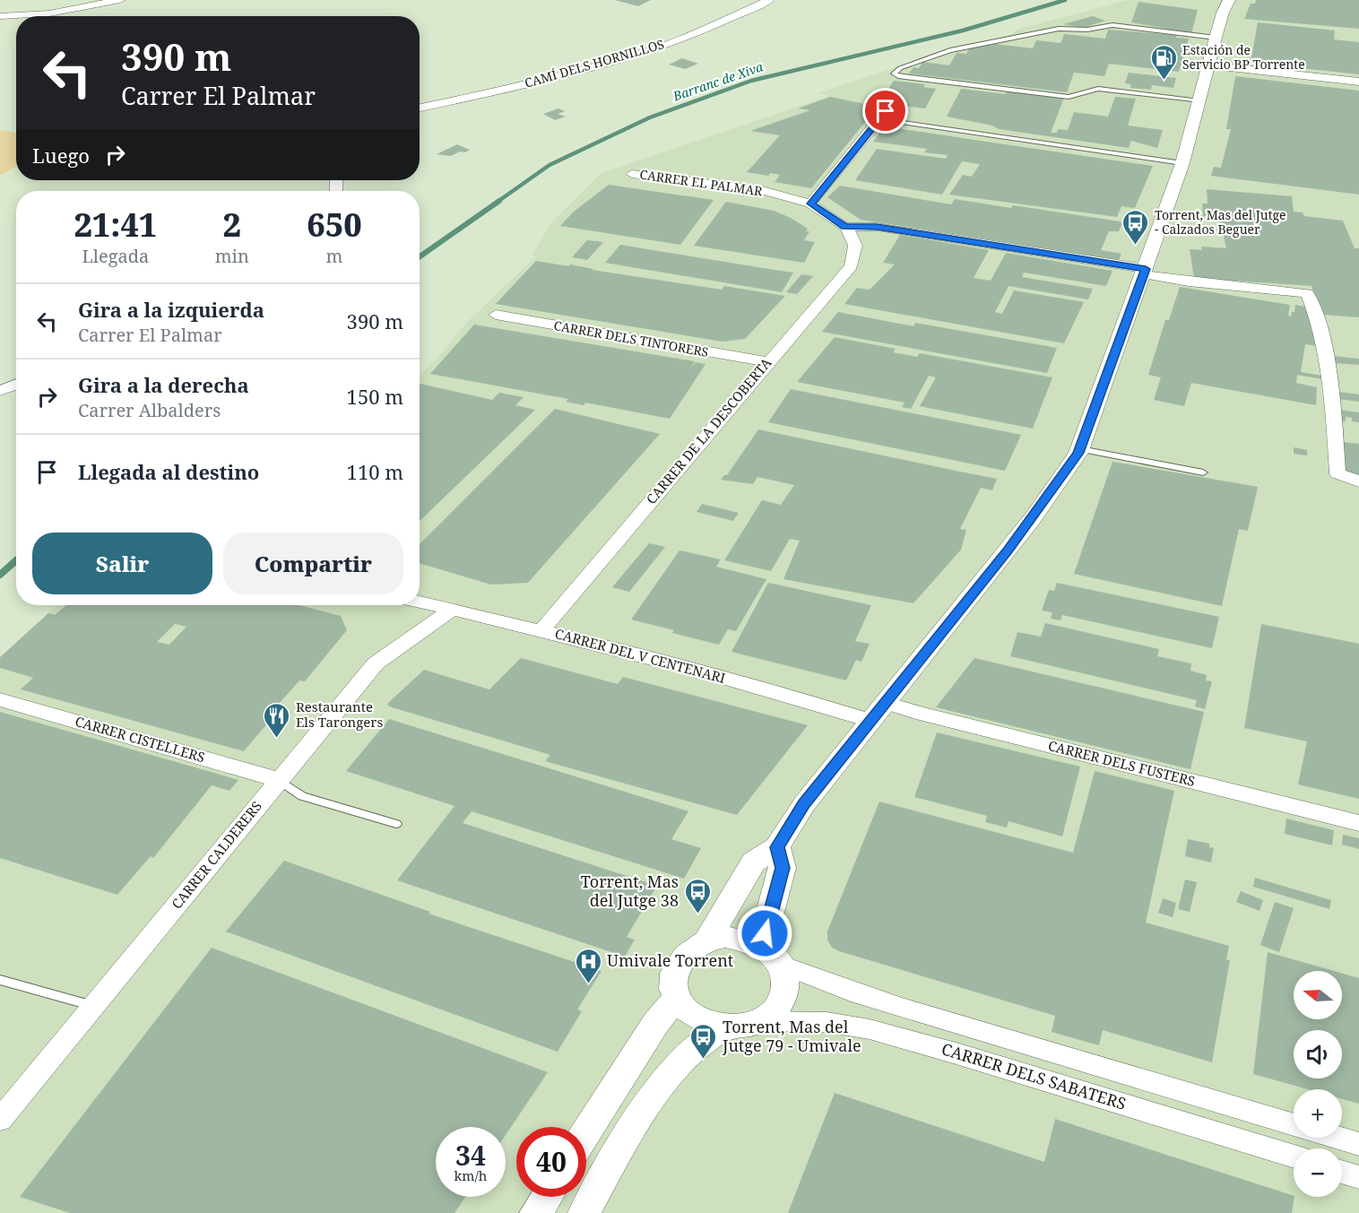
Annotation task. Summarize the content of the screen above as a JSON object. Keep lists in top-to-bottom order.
{
  "streets": {
    "street": [
      "CAMÍ DELS HORNILLOS",
      "CARRER EL PALMAR",
      "CARRER DELS TINTORERS",
      "CARRER DE LA DESCOBERTA",
      "CARRER DEL V CENTENARI",
      "CARRER CISTELLERS",
      "CARRER DELS FUSTERS",
      "CARRER CALDERERS",
      "CARRER DELS SABATERS"
    ]
  },
  "crossings": [
    ["CARRER EL PALMAR", "CARRER DE LA DESCOBERTA"],
    ["CARRER DELS TINTORERS", "CARRER DE LA DESCOBERTA"],
    ["CARRER DE LA DESCOBERTA", "CARRER DEL V CENTENARI"],
    ["CARRER DEL V CENTENARI", "CARRER CALDERERS"],
    ["CARRER CISTELLERS", "CARRER CALDERERS"]
  ],
  "water": ["Barranc de Xiva"],
  "places": {
    "fuel station": ["Estación de Servicio BP Torrente"],
    "bus stop": ["Torrent, Mas del Jutge - Calzados Beguer", "Torrent, Mas del Jutge 38", "Torrent, Mas del Jutge 79 - Umivale"],
    "restaurant": ["Restaurante Els Tarongers"],
    "hospital": ["Umivale Torrent"]
  },
  "north": "left",
  "page": {
    "turn": ["390 m", "Carrer El Palmar"],
    "then": "Luego",
    "eta": [
      "21:41",
      "Llegada",
      "2",
      "min",
      "650",
      "m"
    ],
    "list": [
      {
        "name": "Gira a la izquierda",
        "note": "Carrer El Palmar",
        "value": "390 m"
      },
      {
        "name": "Gira a la derecha",
        "note": "Carrer Albalders",
        "value": "150 m"
      },
      {
        "name": "Llegada al destino",
        "value": "110 m"
      }
    ],
    "buttons": ["Salir", "Compartir"],
    "map_buttons": ["+", "−"],
    "speed": "34 km/h",
    "limit": "40"
  }
}
